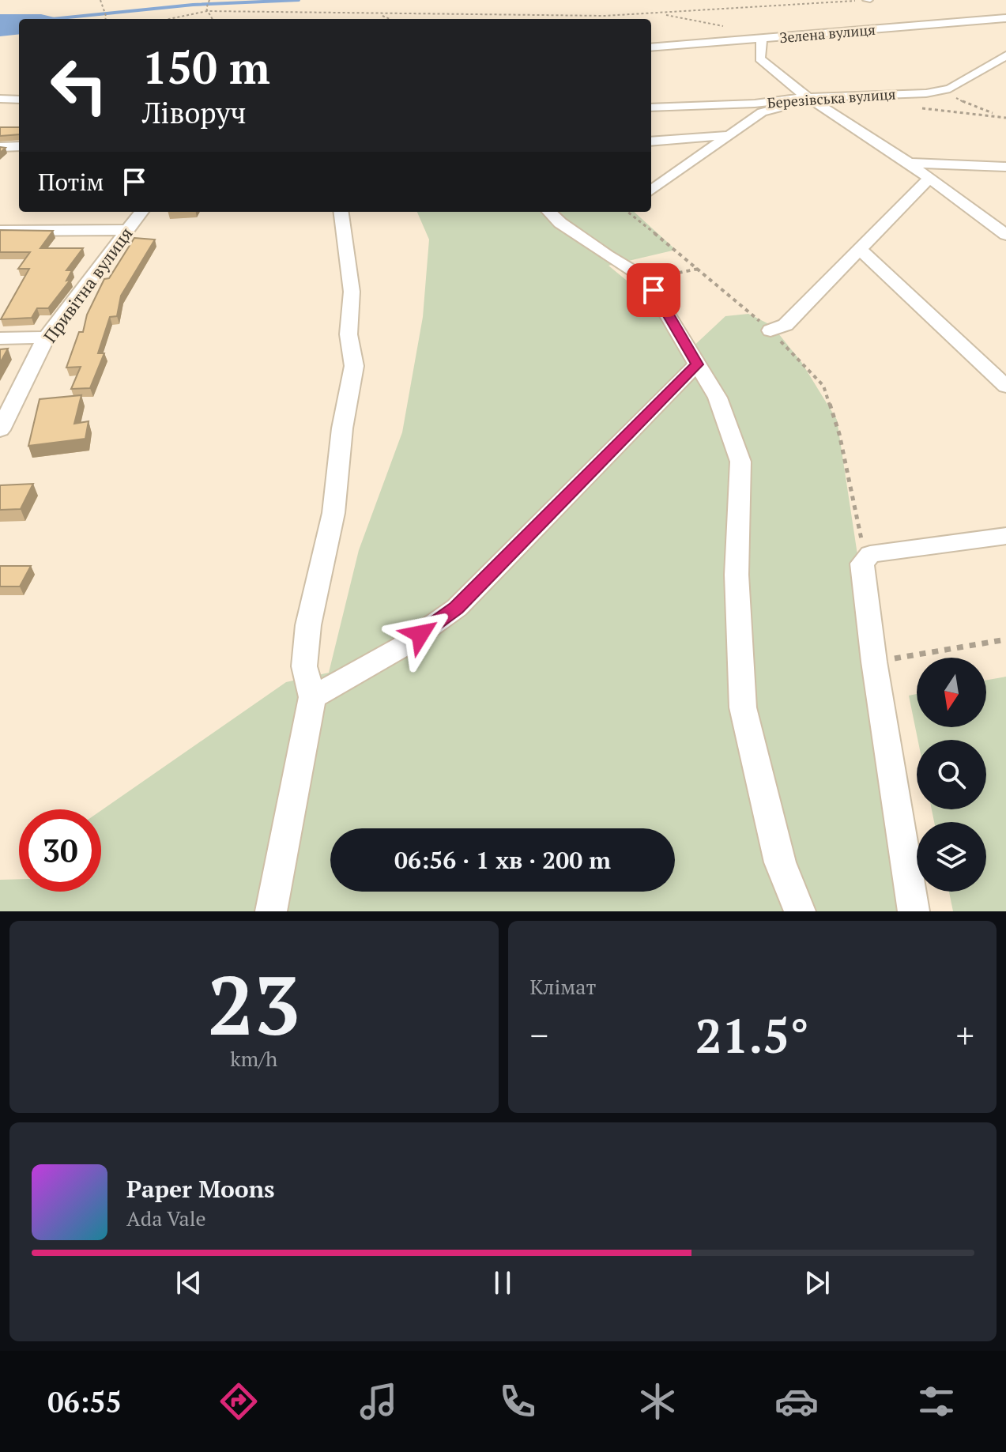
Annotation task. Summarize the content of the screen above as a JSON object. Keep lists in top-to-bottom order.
{
  "streets": {
    "street": ["Зелена вулиця", "Березівська вулиця", "Привітна вулиця"]
  },
  "north": "bottom",
  "page": {
    "turn": ["150 m", "Ліворуч"],
    "then": "Потім",
    "limit": "30",
    "trip": "06:56 · 1 хв · 200 m",
    "tile": [
      ["23", "km/h"],
      "Клімат"
    ],
    "heat": ["−", "21.5°", "+"],
    "song": ["Paper Moons", "Ada Vale"],
    "tabs": "06:55"
  }
}
